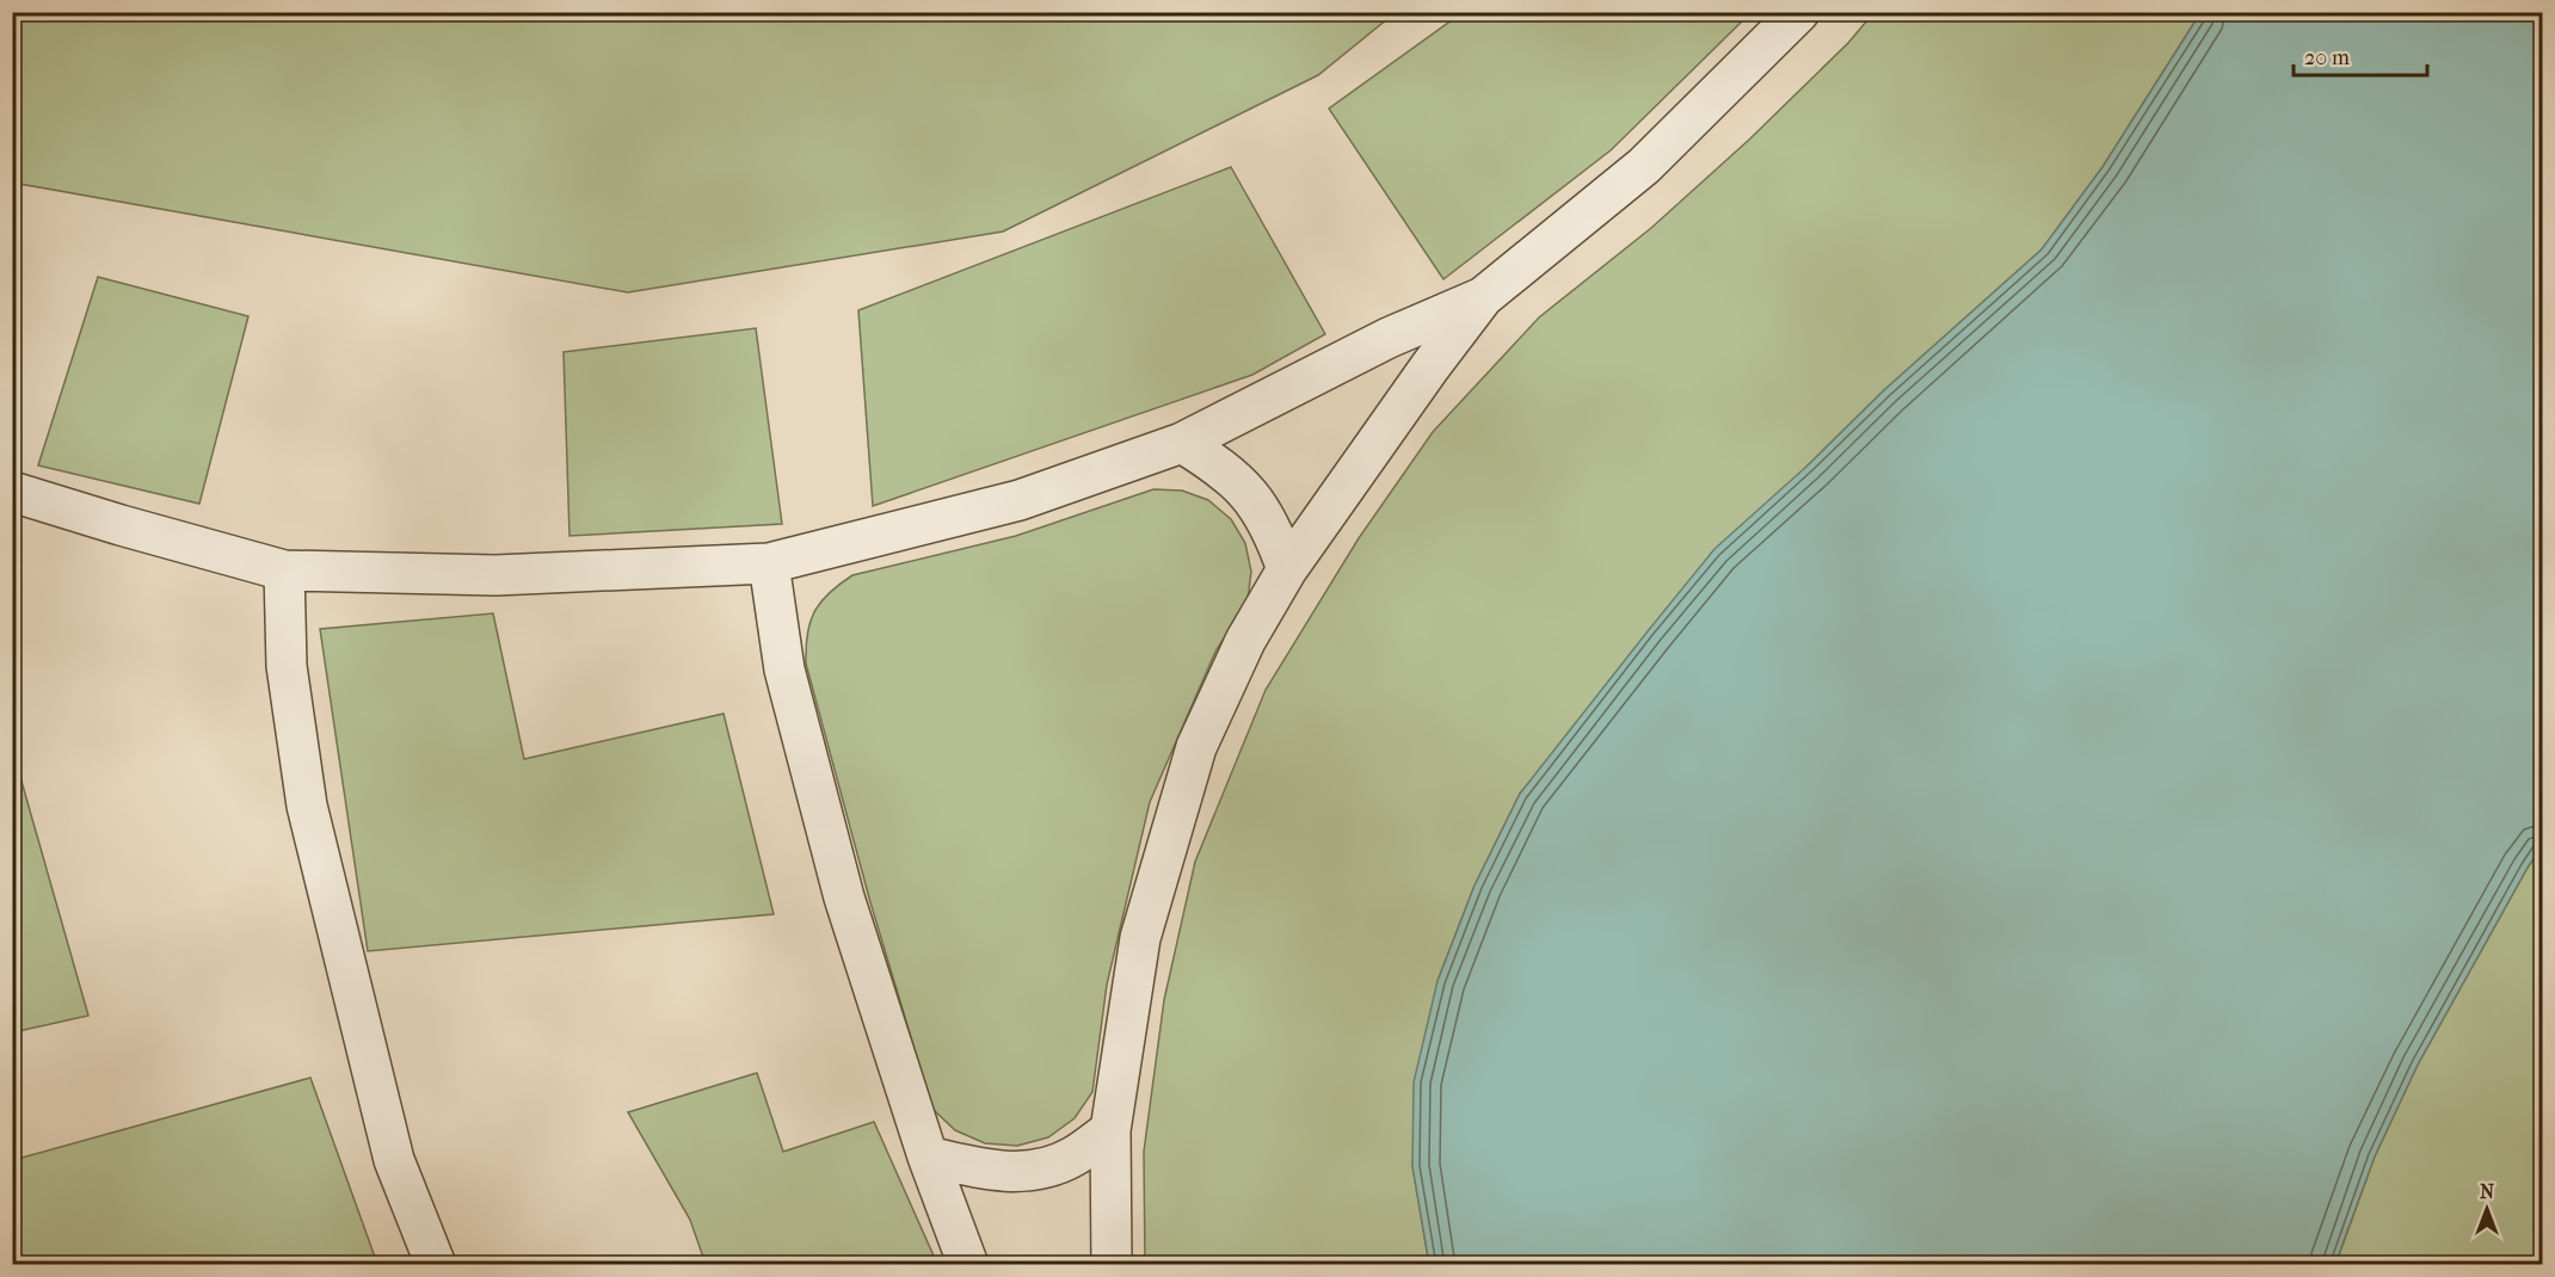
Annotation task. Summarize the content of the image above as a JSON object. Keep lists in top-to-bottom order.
{
  "scale_bar": "20 m",
  "north": "top"
}
